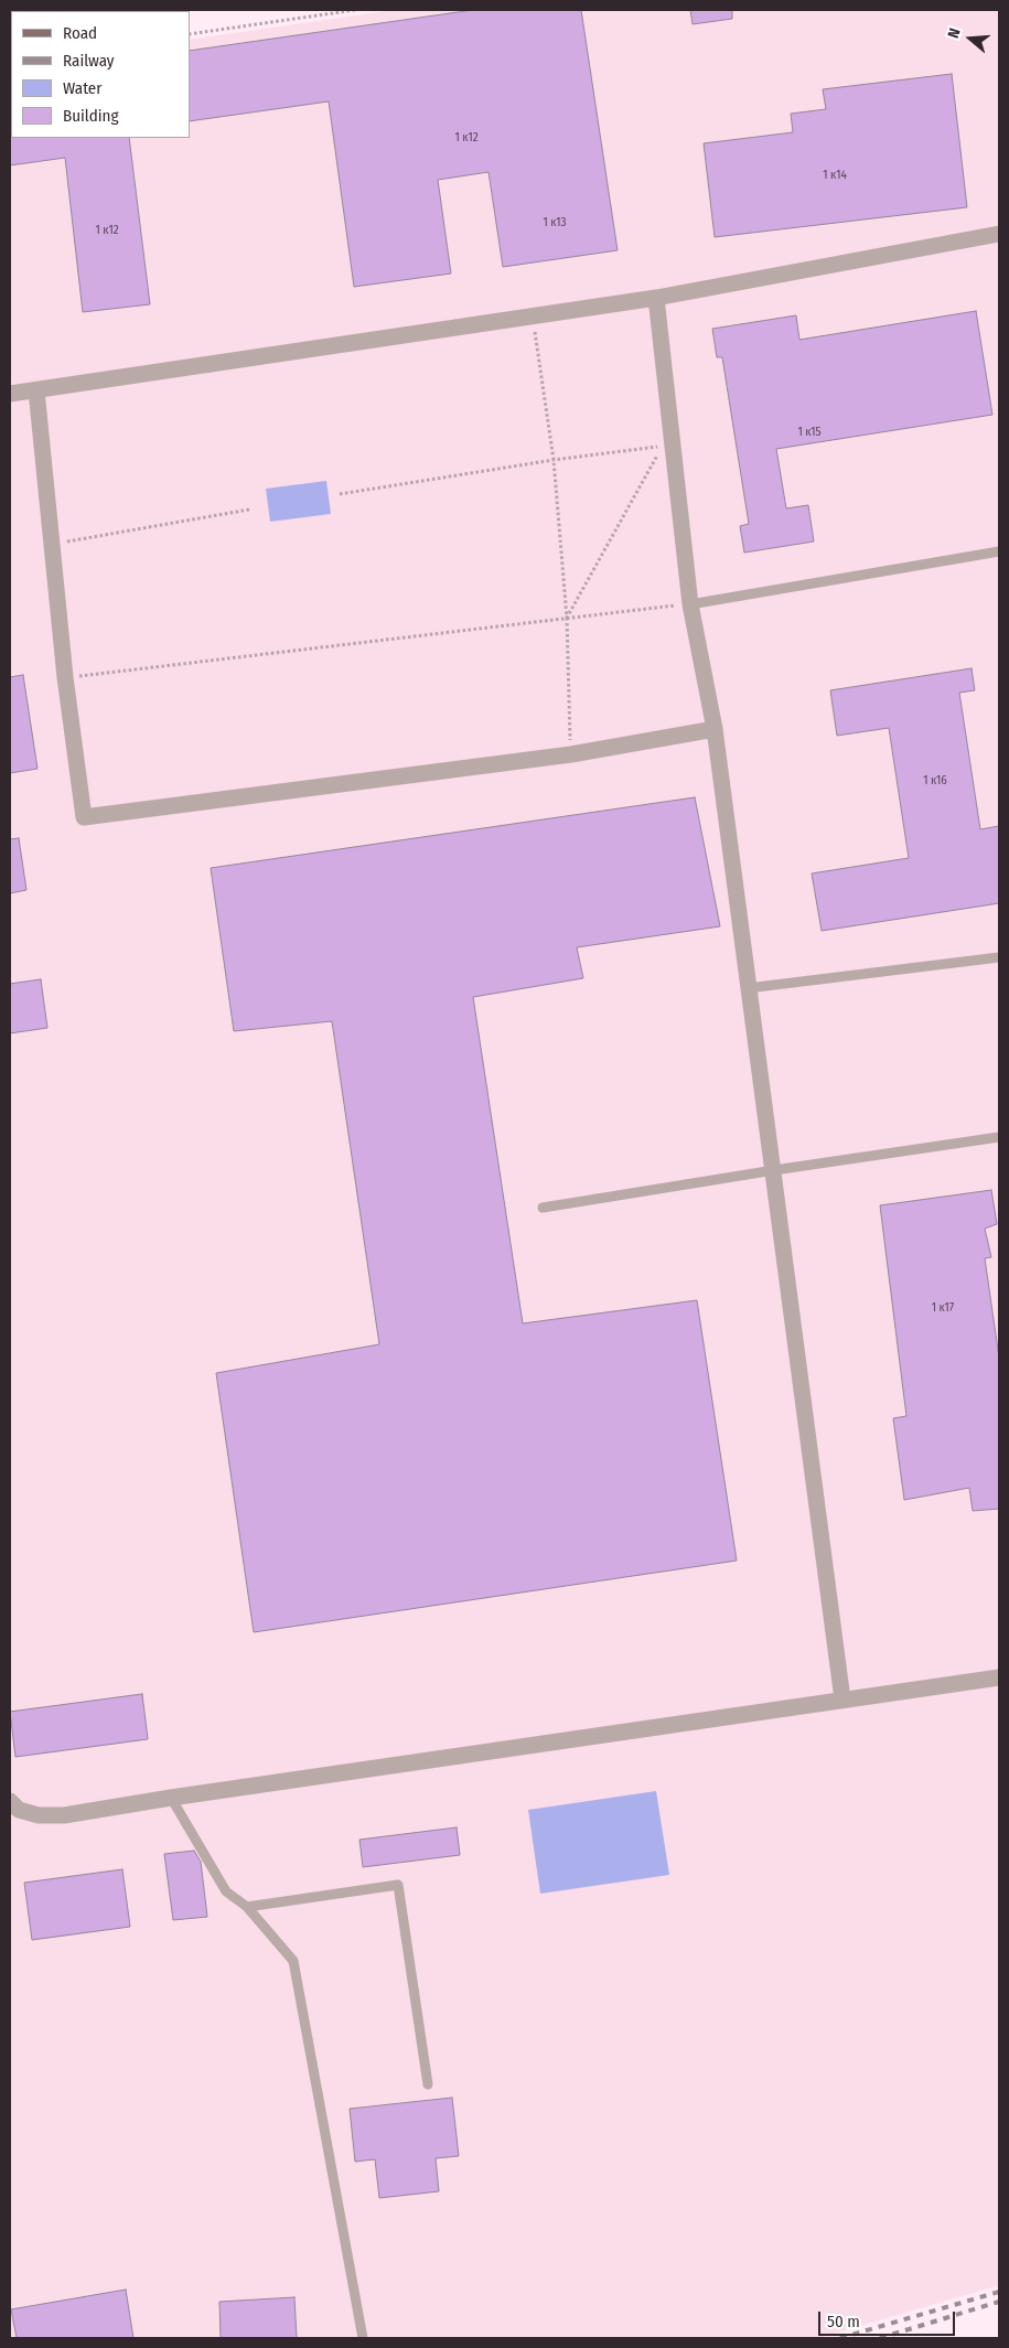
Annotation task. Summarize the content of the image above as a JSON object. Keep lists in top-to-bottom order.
{
  "house_numbers": [
    "1 к12",
    "1 к14",
    "1 к13",
    "1 к12",
    "1 к15",
    "1 к16",
    "1 к17"
  ],
  "legend": [
    "Road",
    "Railway",
    "Water",
    "Building"
  ],
  "scale_bar": "50 m",
  "north": "left"
}
